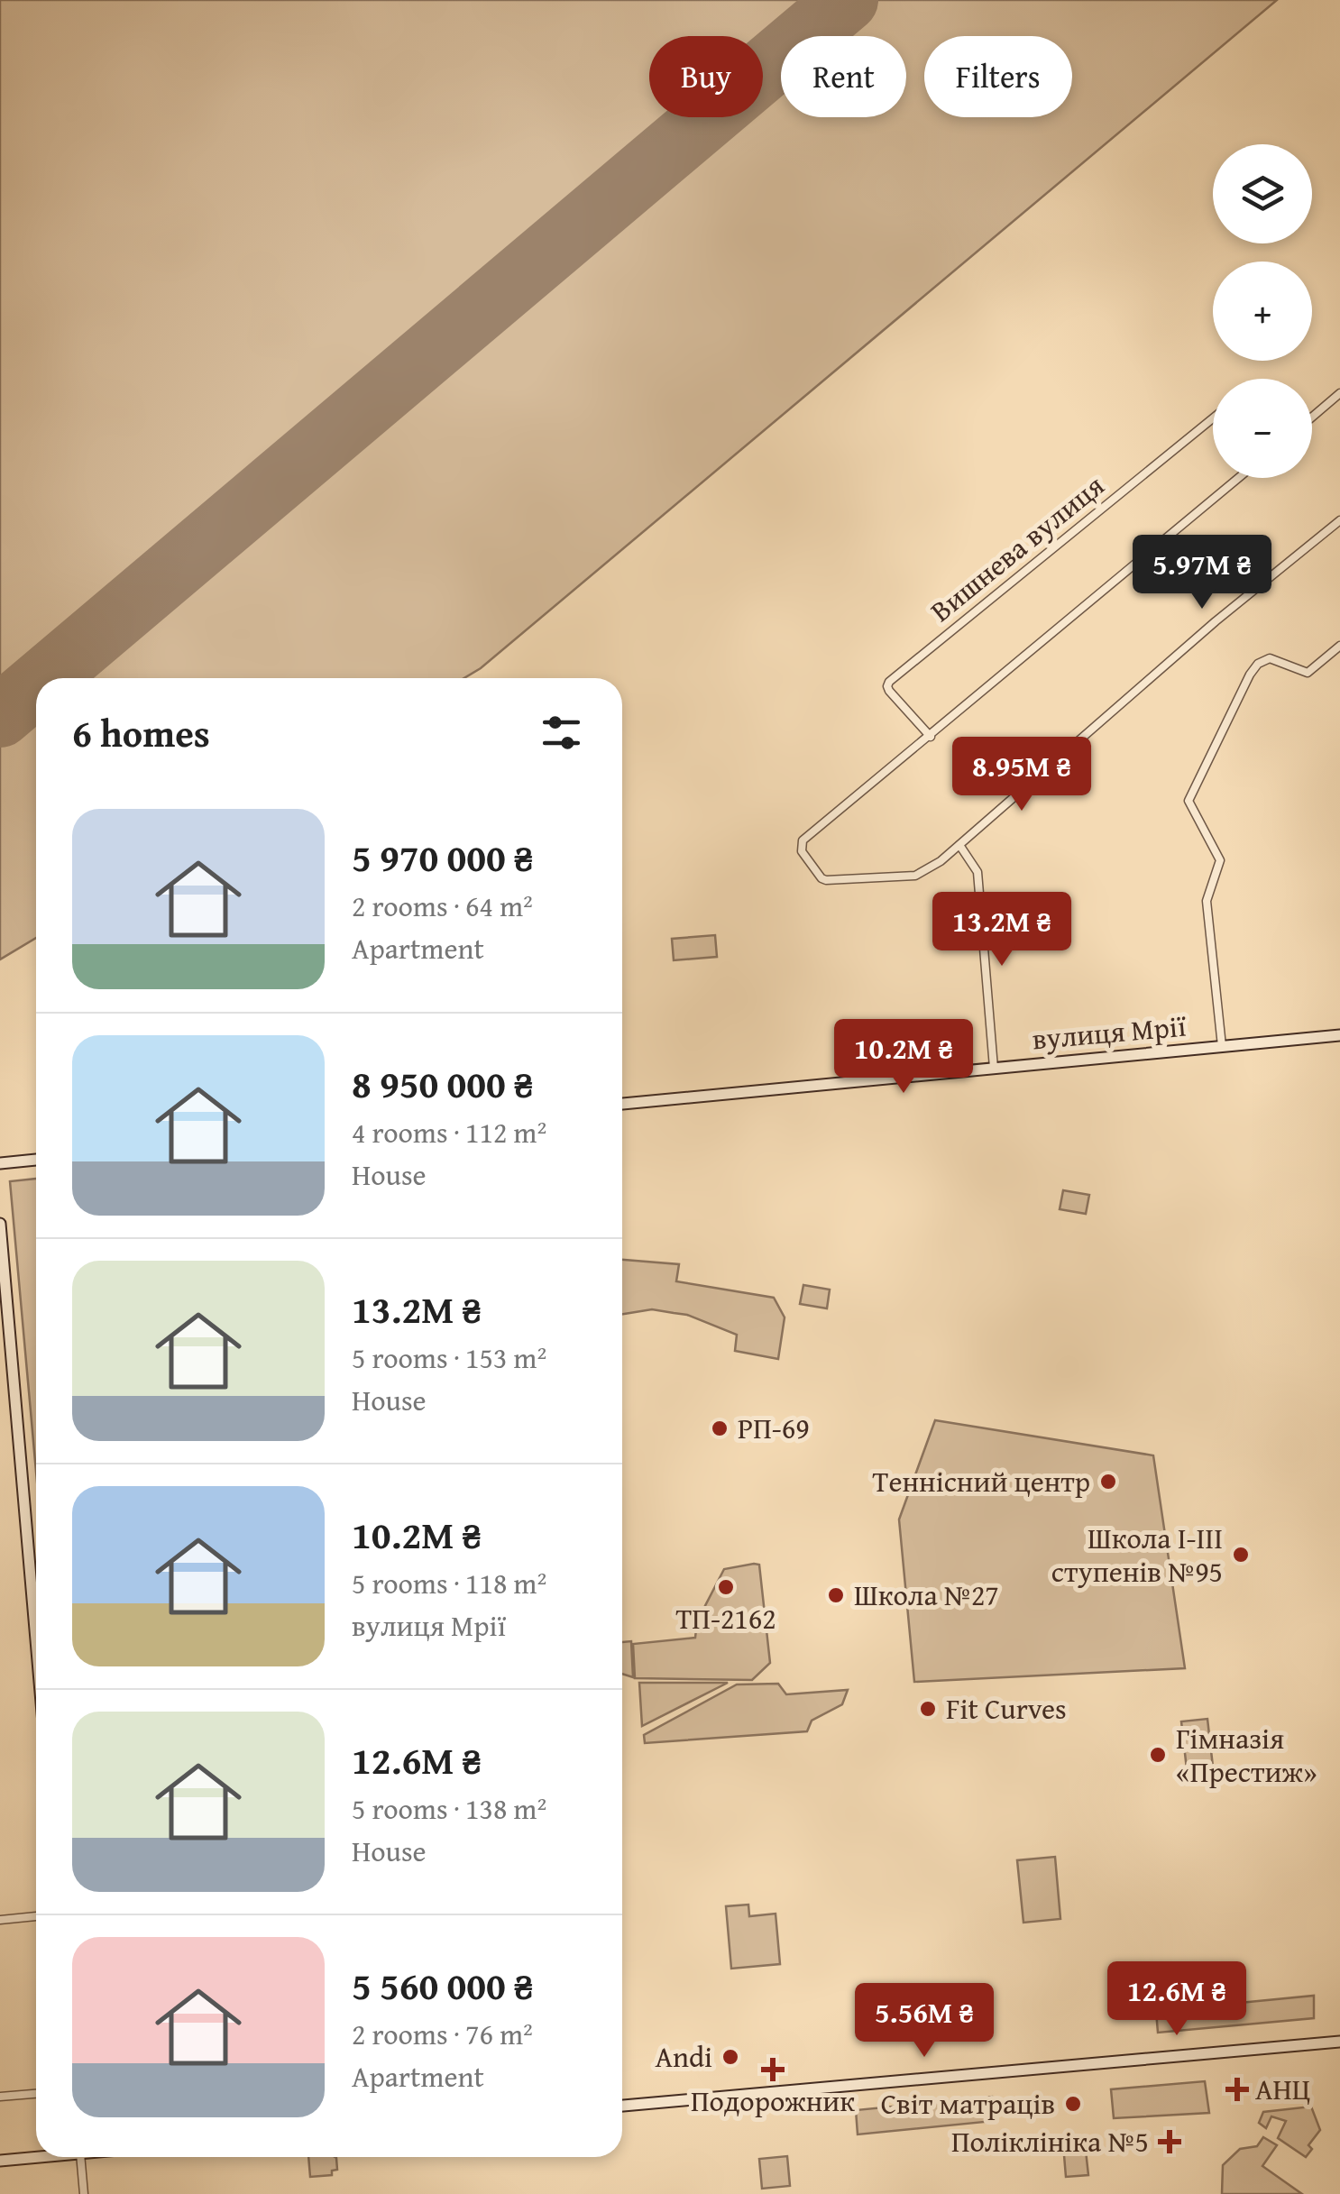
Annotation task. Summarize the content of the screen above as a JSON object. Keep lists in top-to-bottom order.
{
  "streets": {
    "street": ["Вишнева вулиця", "вулиця Мрії"]
  },
  "places": {
    "other": [
      "РП-69",
      "Теннісний центр",
      "Школа І-ІІІ ступенів №95",
      "ТП-2162",
      "Школа №27",
      "Fit Curves",
      "Гімназія «Престиж»",
      "Andi",
      "Світ матраців"
    ],
    "health": ["Подорожник", "АНЦ", "Поліклініка №5"]
  },
  "page": {
    "chip": ["Buy", "Rent", "Filters"],
    "map_buttons": ["+", "−"],
    "price": [
      "5.97M ₴",
      "8.95M ₴",
      "13.2M ₴",
      "10.2M ₴",
      "12.6M ₴",
      "5.56M ₴"
    ],
    "heading": "6 homes",
    "list": [
      {
        "name": "5 970 000 ₴",
        "note": "2 rooms · 64 m² · Apartment"
      },
      {
        "name": "8 950 000 ₴",
        "note": "4 rooms · 112 m² · House"
      },
      {
        "name": "13.2M ₴",
        "note": "5 rooms · 153 m² · House"
      },
      {
        "name": "10.2M ₴",
        "note": "5 rooms · 118 m² · вулиця Мрії"
      },
      {
        "name": "12.6M ₴",
        "note": "5 rooms · 138 m² · House"
      },
      {
        "name": "5 560 000 ₴",
        "note": "2 rooms · 76 m² · Apartment"
      }
    ]
  }
}
